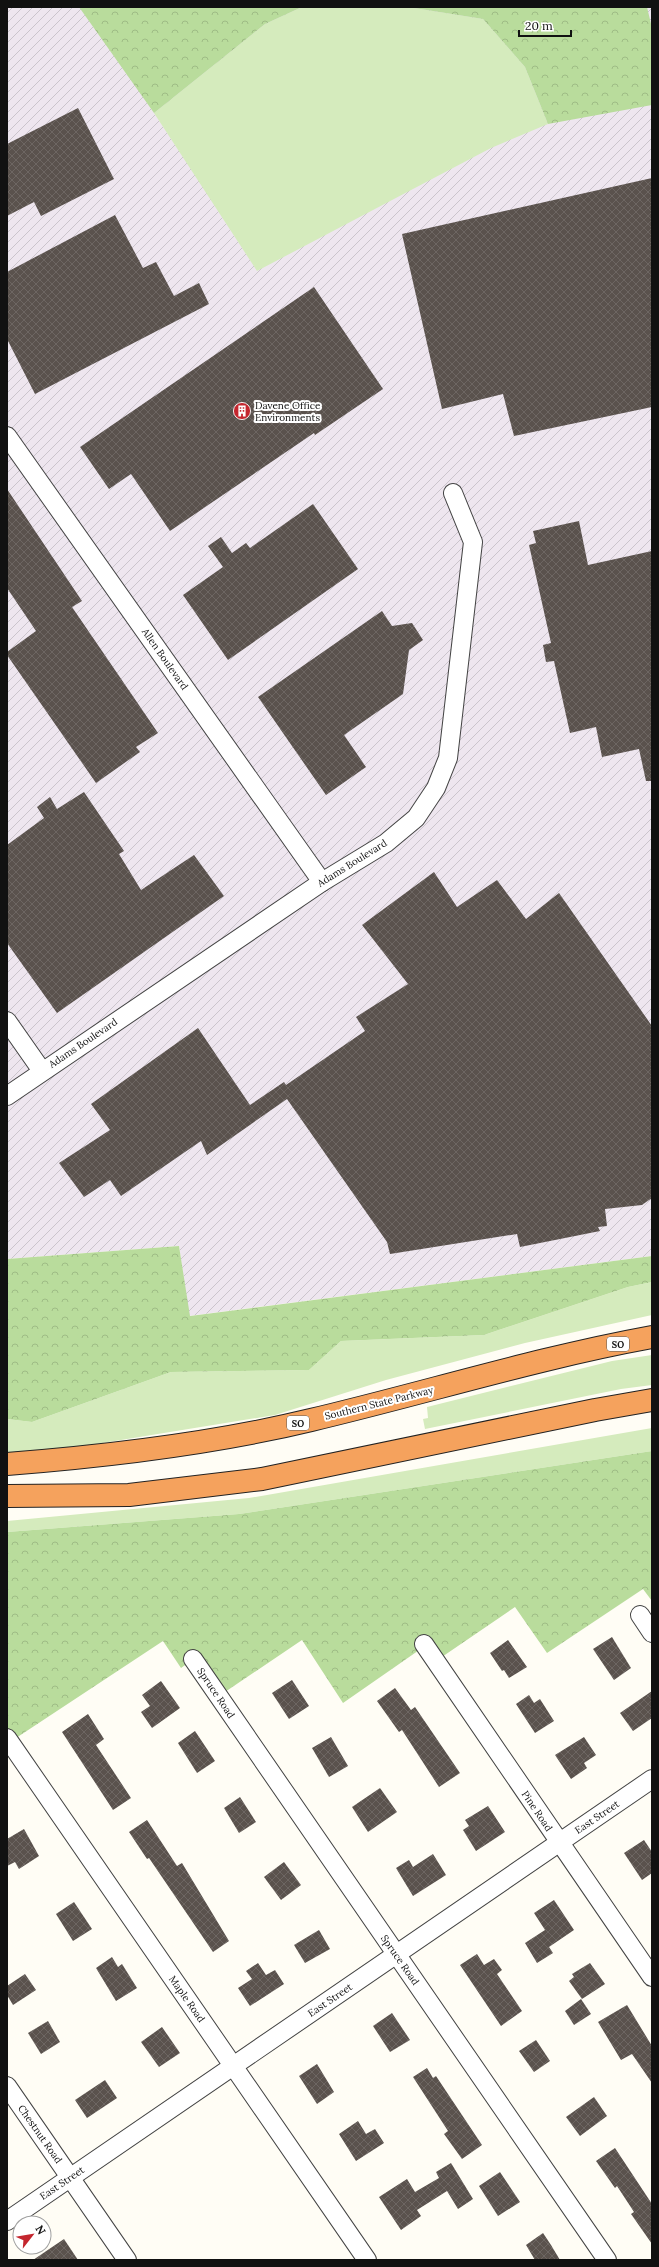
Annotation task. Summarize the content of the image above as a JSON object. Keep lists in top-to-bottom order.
{
  "streets": {
    "highway": ["SO", "Southern State Parkway"],
    "street": [
      "Allen Boulevard",
      "Adams Boulevard",
      "Spruce Road",
      "Pine Road",
      "East Street",
      "Maple Road",
      "Chestnut Road"
    ]
  },
  "crossings": [
    ["Allen Boulevard", "Adams Boulevard"],
    ["Spruce Road", "East Street"],
    ["Pine Road", "East Street"],
    ["East Street", "Maple Road"],
    ["East Street", "Chestnut Road"]
  ],
  "places": {
    "building": ["Davene Office Environments"]
  },
  "scale_bar": "20 m",
  "north": "top right"
}
